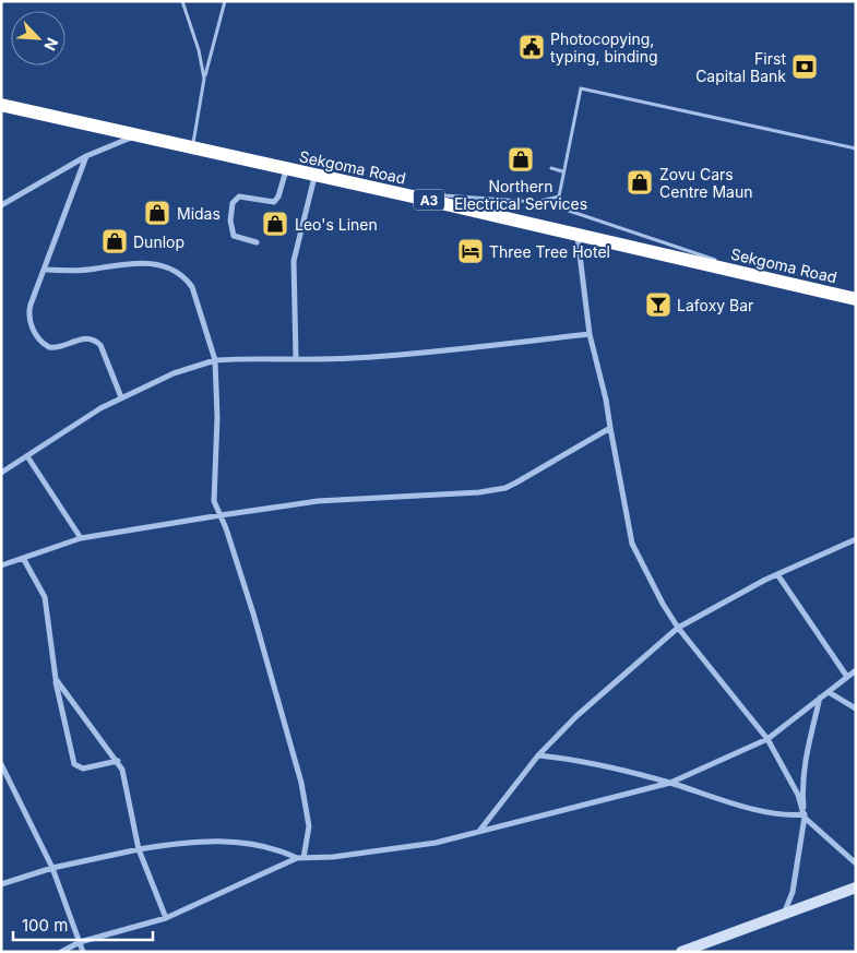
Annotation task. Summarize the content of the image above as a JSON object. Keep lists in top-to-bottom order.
{
  "streets": {
    "highway": ["Sekgoma Road", "A3"]
  },
  "places": {
    "public building": ["Photocopying, typing, binding"],
    "bank": ["First Capital Bank"],
    "shop": [
      "Northern Electrical Services",
      "Zovu Cars Centre Maun",
      "Midas",
      "Leo's Linen",
      "Dunlop"
    ],
    "hotel": ["Three Tree Hotel"],
    "bar": ["Lafoxy Bar"]
  },
  "scale_bar": "100 m",
  "north": "bottom right"
}
